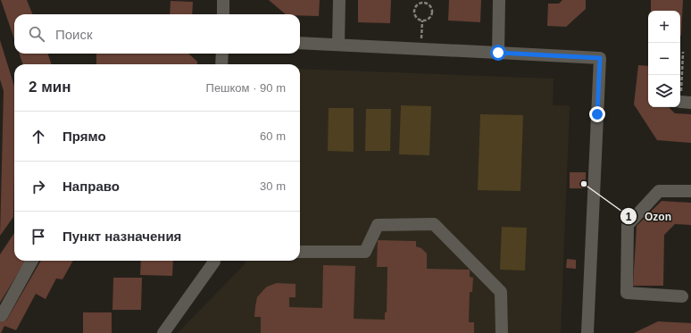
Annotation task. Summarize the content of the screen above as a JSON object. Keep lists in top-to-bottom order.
{
  "places": ["Ozon"],
  "page": {
    "map_buttons": ["+", "−"],
    "search": "Поиск",
    "heading": ["2 мин", "Пешком · 90 m"],
    "list": [
      ["Прямо", "60 m"],
      ["Направо", "30 m"],
      "Пункт назначения"
    ]
  }
}
